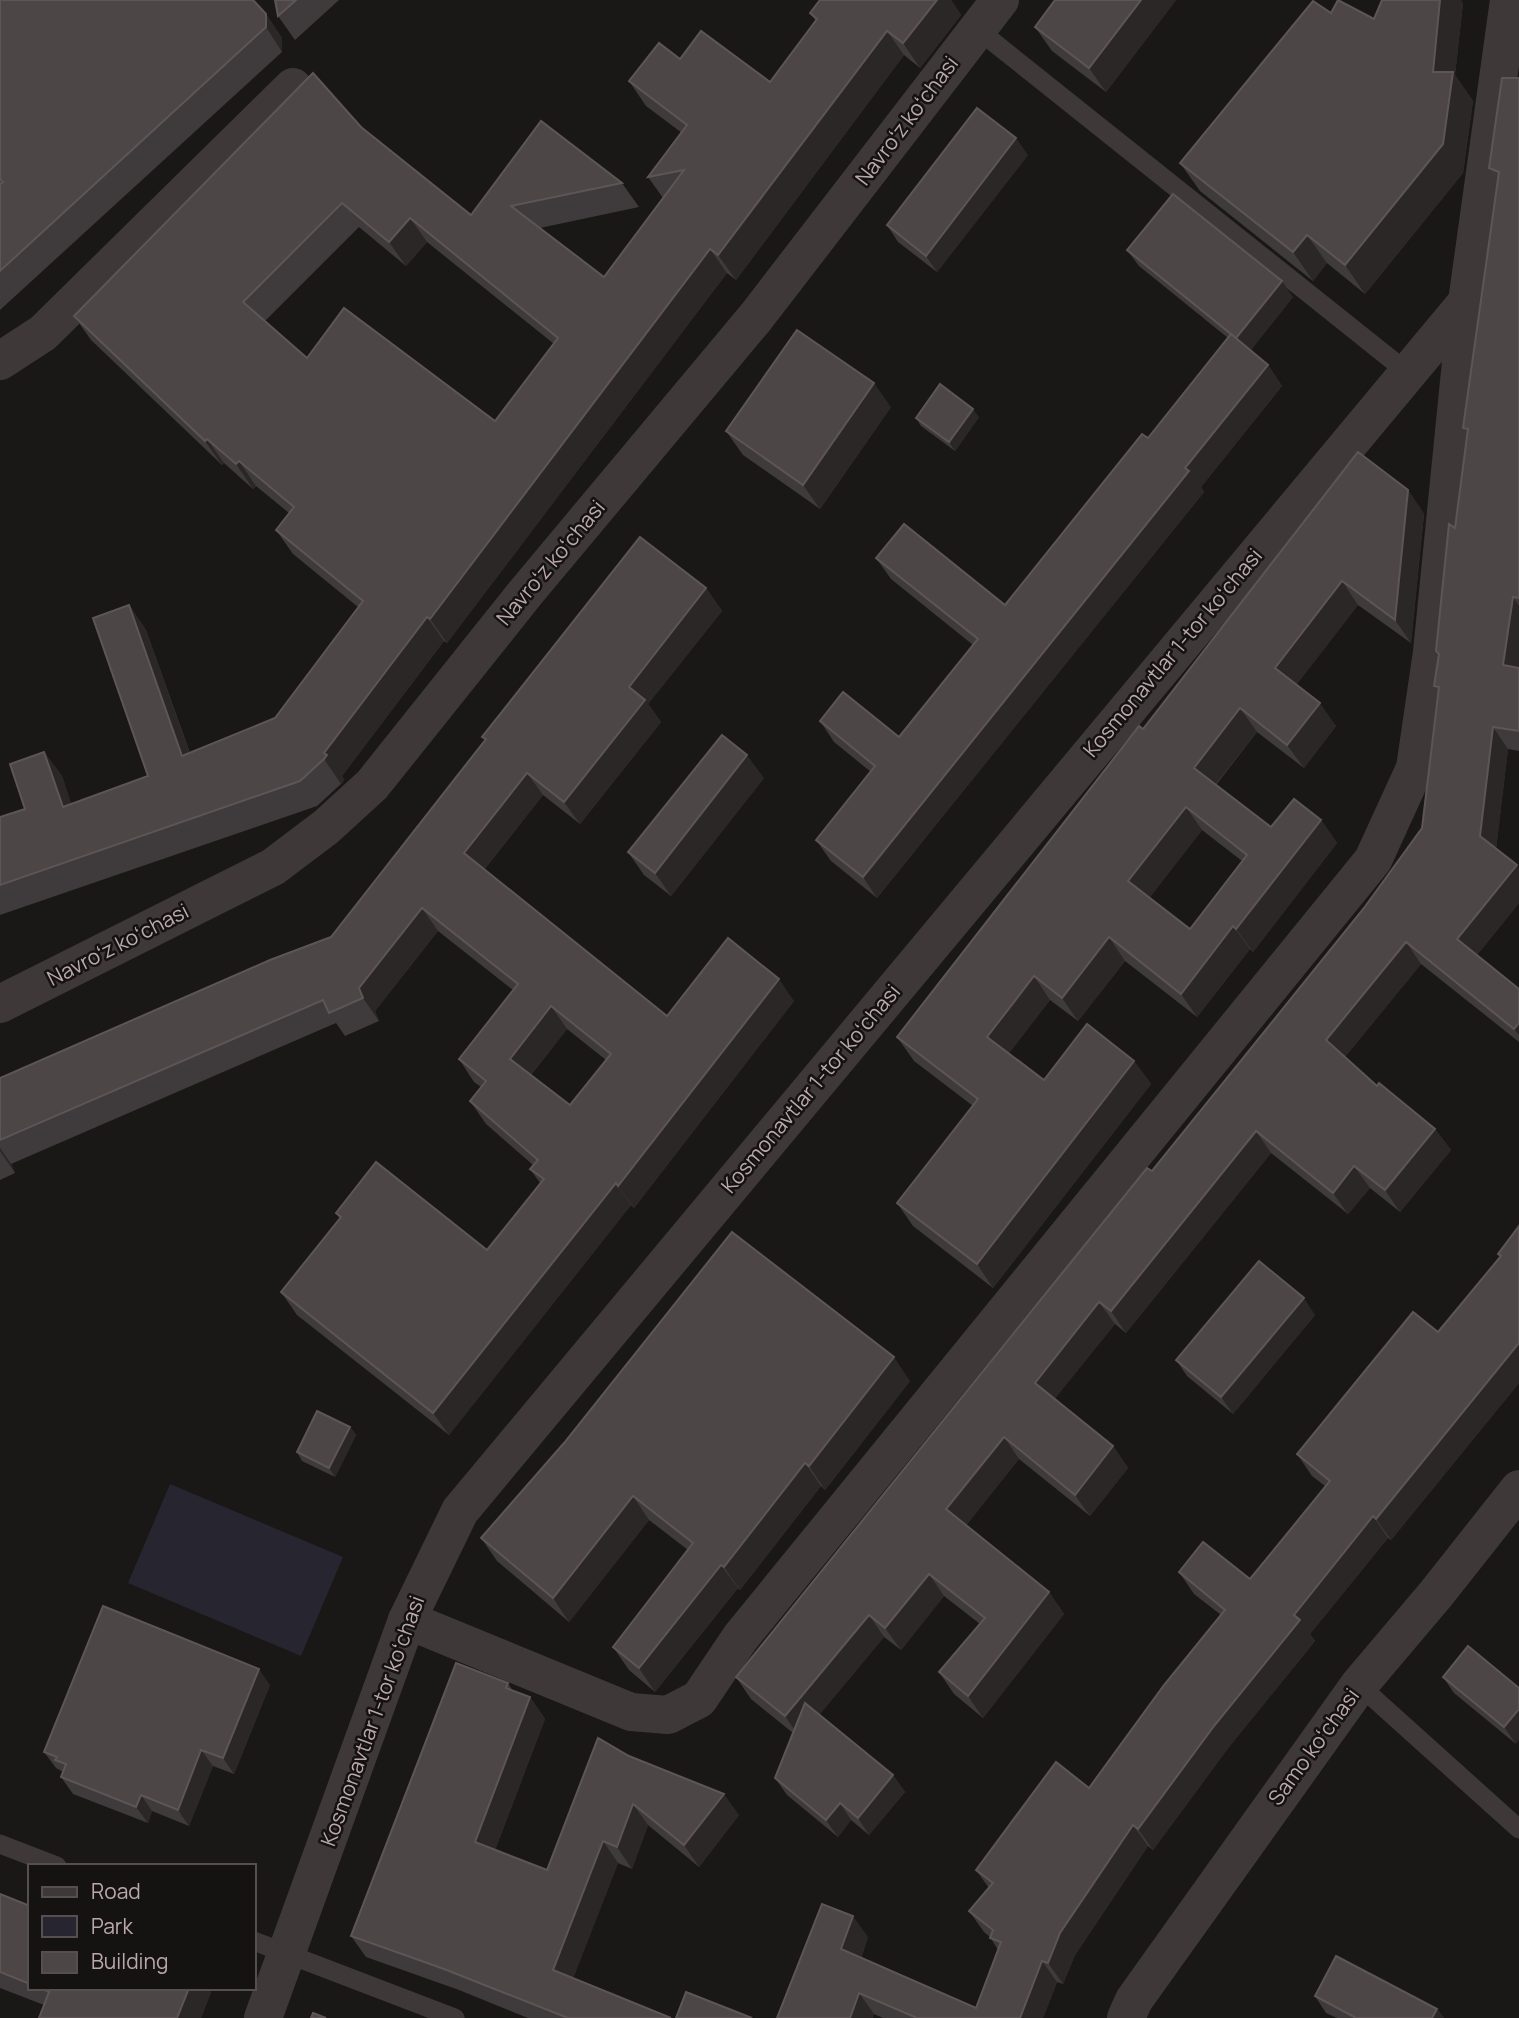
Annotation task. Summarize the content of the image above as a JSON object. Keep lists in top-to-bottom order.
{
  "streets": {
    "street": ["Navroʻz koʻchasi", "Kosmonavtlar 1-tor koʻchasi", "Samo koʻchasi"]
  },
  "legend": ["Road", "Park", "Building"]
}
